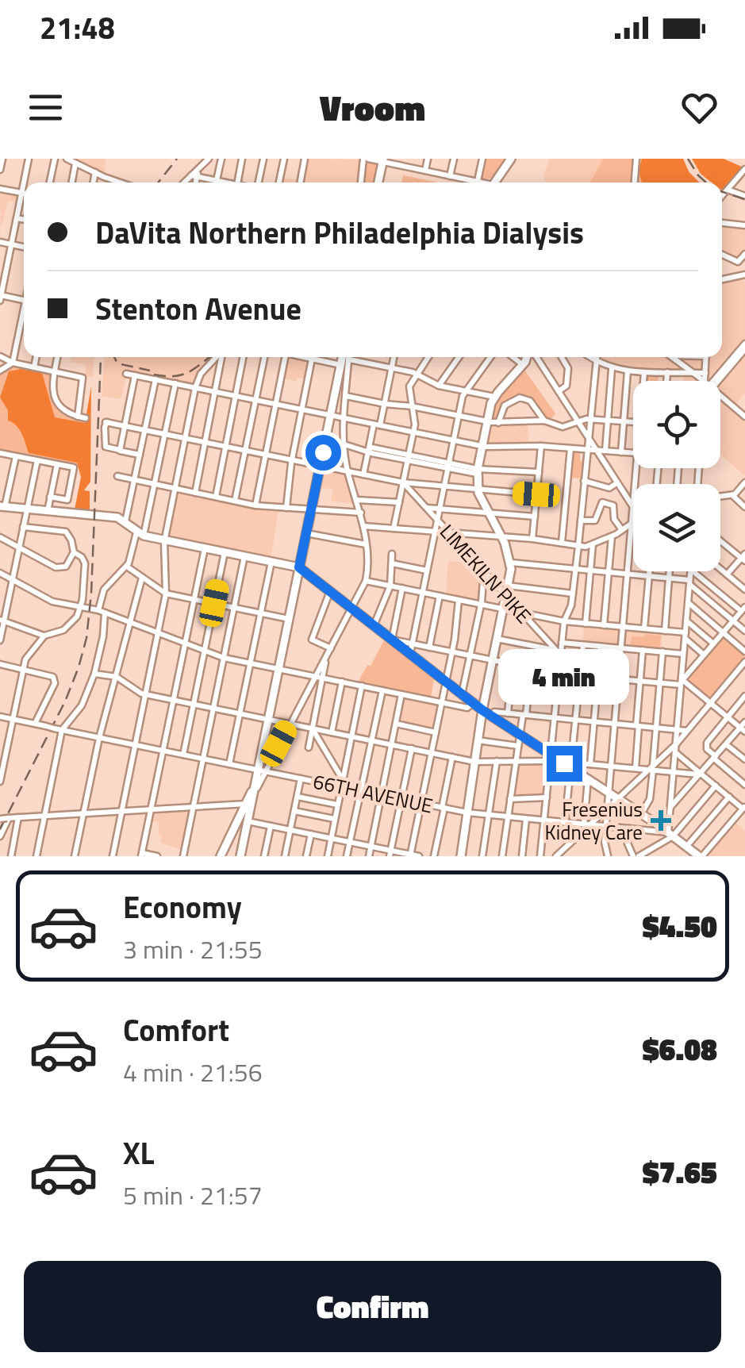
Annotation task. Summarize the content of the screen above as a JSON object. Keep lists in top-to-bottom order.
{
  "streets": {
    "street": ["LIMEKILN PIKE", "66TH AVENUE"]
  },
  "places": {
    "health": ["Fresenius Kidney Care"]
  },
  "page": {
    "status": "21:48",
    "header": "Vroom",
    "banner": ["DaVita Northern Philadelphia Dialysis", "Stenton Avenue"],
    "bubble": "4 min",
    "list": [
      {
        "name": "Economy",
        "note": "3 min · 21:55",
        "value": "$4.50"
      },
      {
        "name": "Comfort",
        "note": "4 min · 21:56",
        "value": "$6.08"
      },
      {
        "name": "XL",
        "note": "5 min · 21:57",
        "value": "$7.65"
      }
    ],
    "buttons": "Confirm"
  }
}
